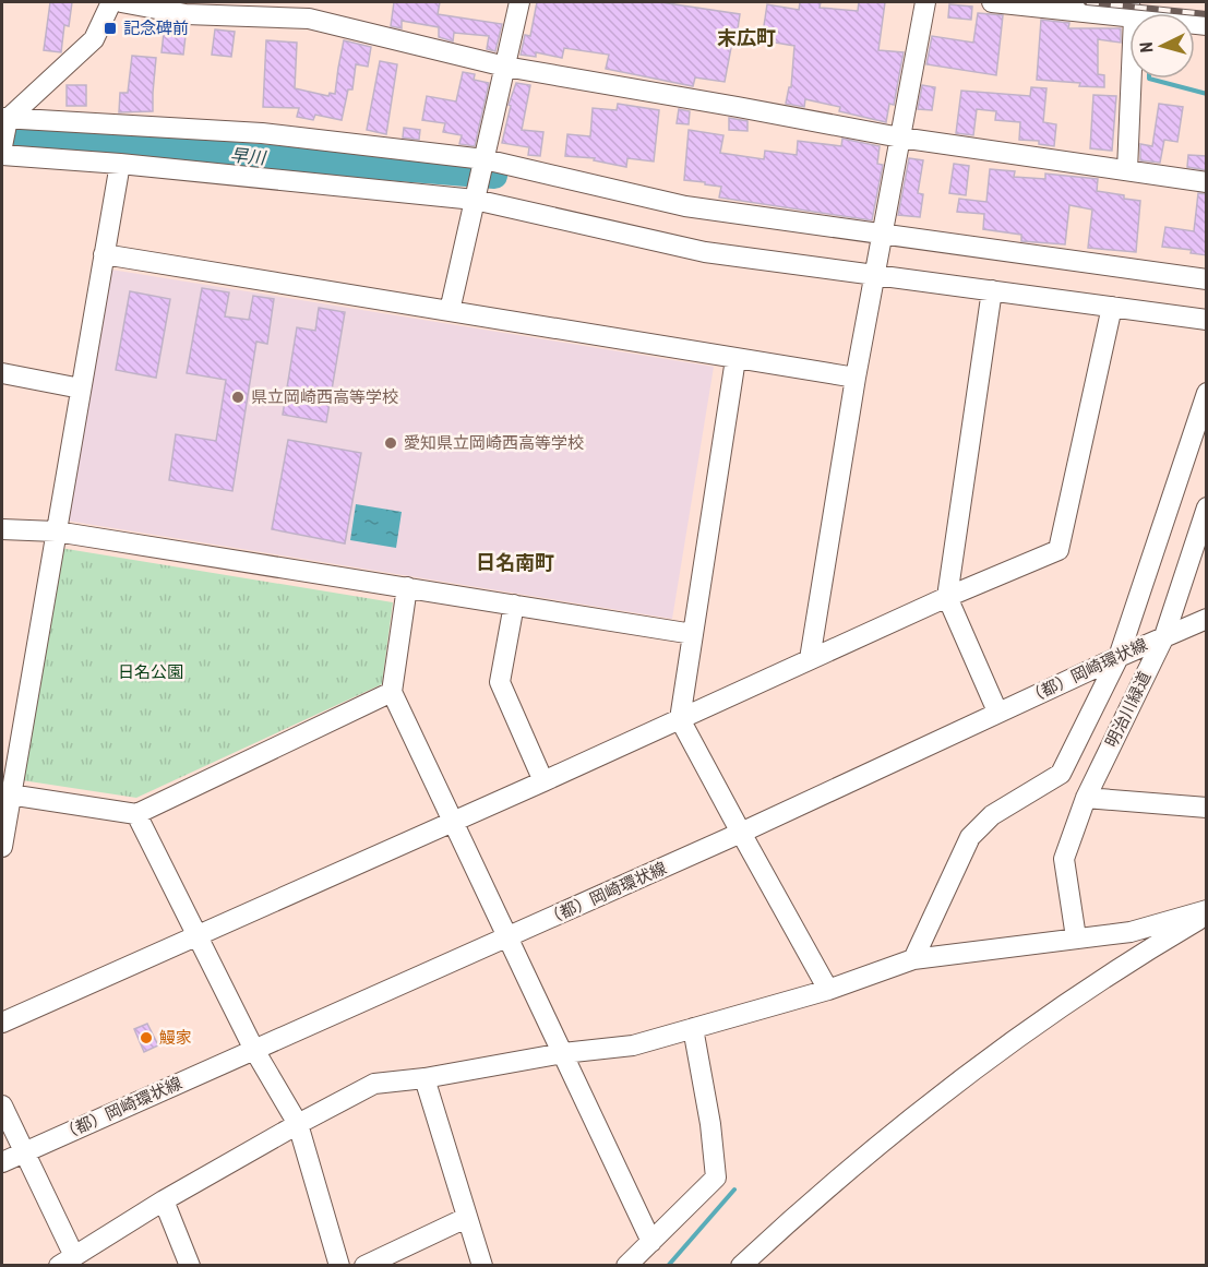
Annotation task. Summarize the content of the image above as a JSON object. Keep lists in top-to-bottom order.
{
  "streets": {
    "street": ["（都）岡崎環状線", "明治川緑道"]
  },
  "crossings": [
    ["（都）岡崎環状線", "明治川緑道"]
  ],
  "districts": ["末広町", "日名南町"],
  "water": ["早川"],
  "parks": ["日名公園"],
  "places": {
    "transit": ["記念碑前"],
    "other": ["県立岡崎西高等学校", "愛知県立岡崎西高等学校", "鰻家"]
  },
  "north": "left"
}
